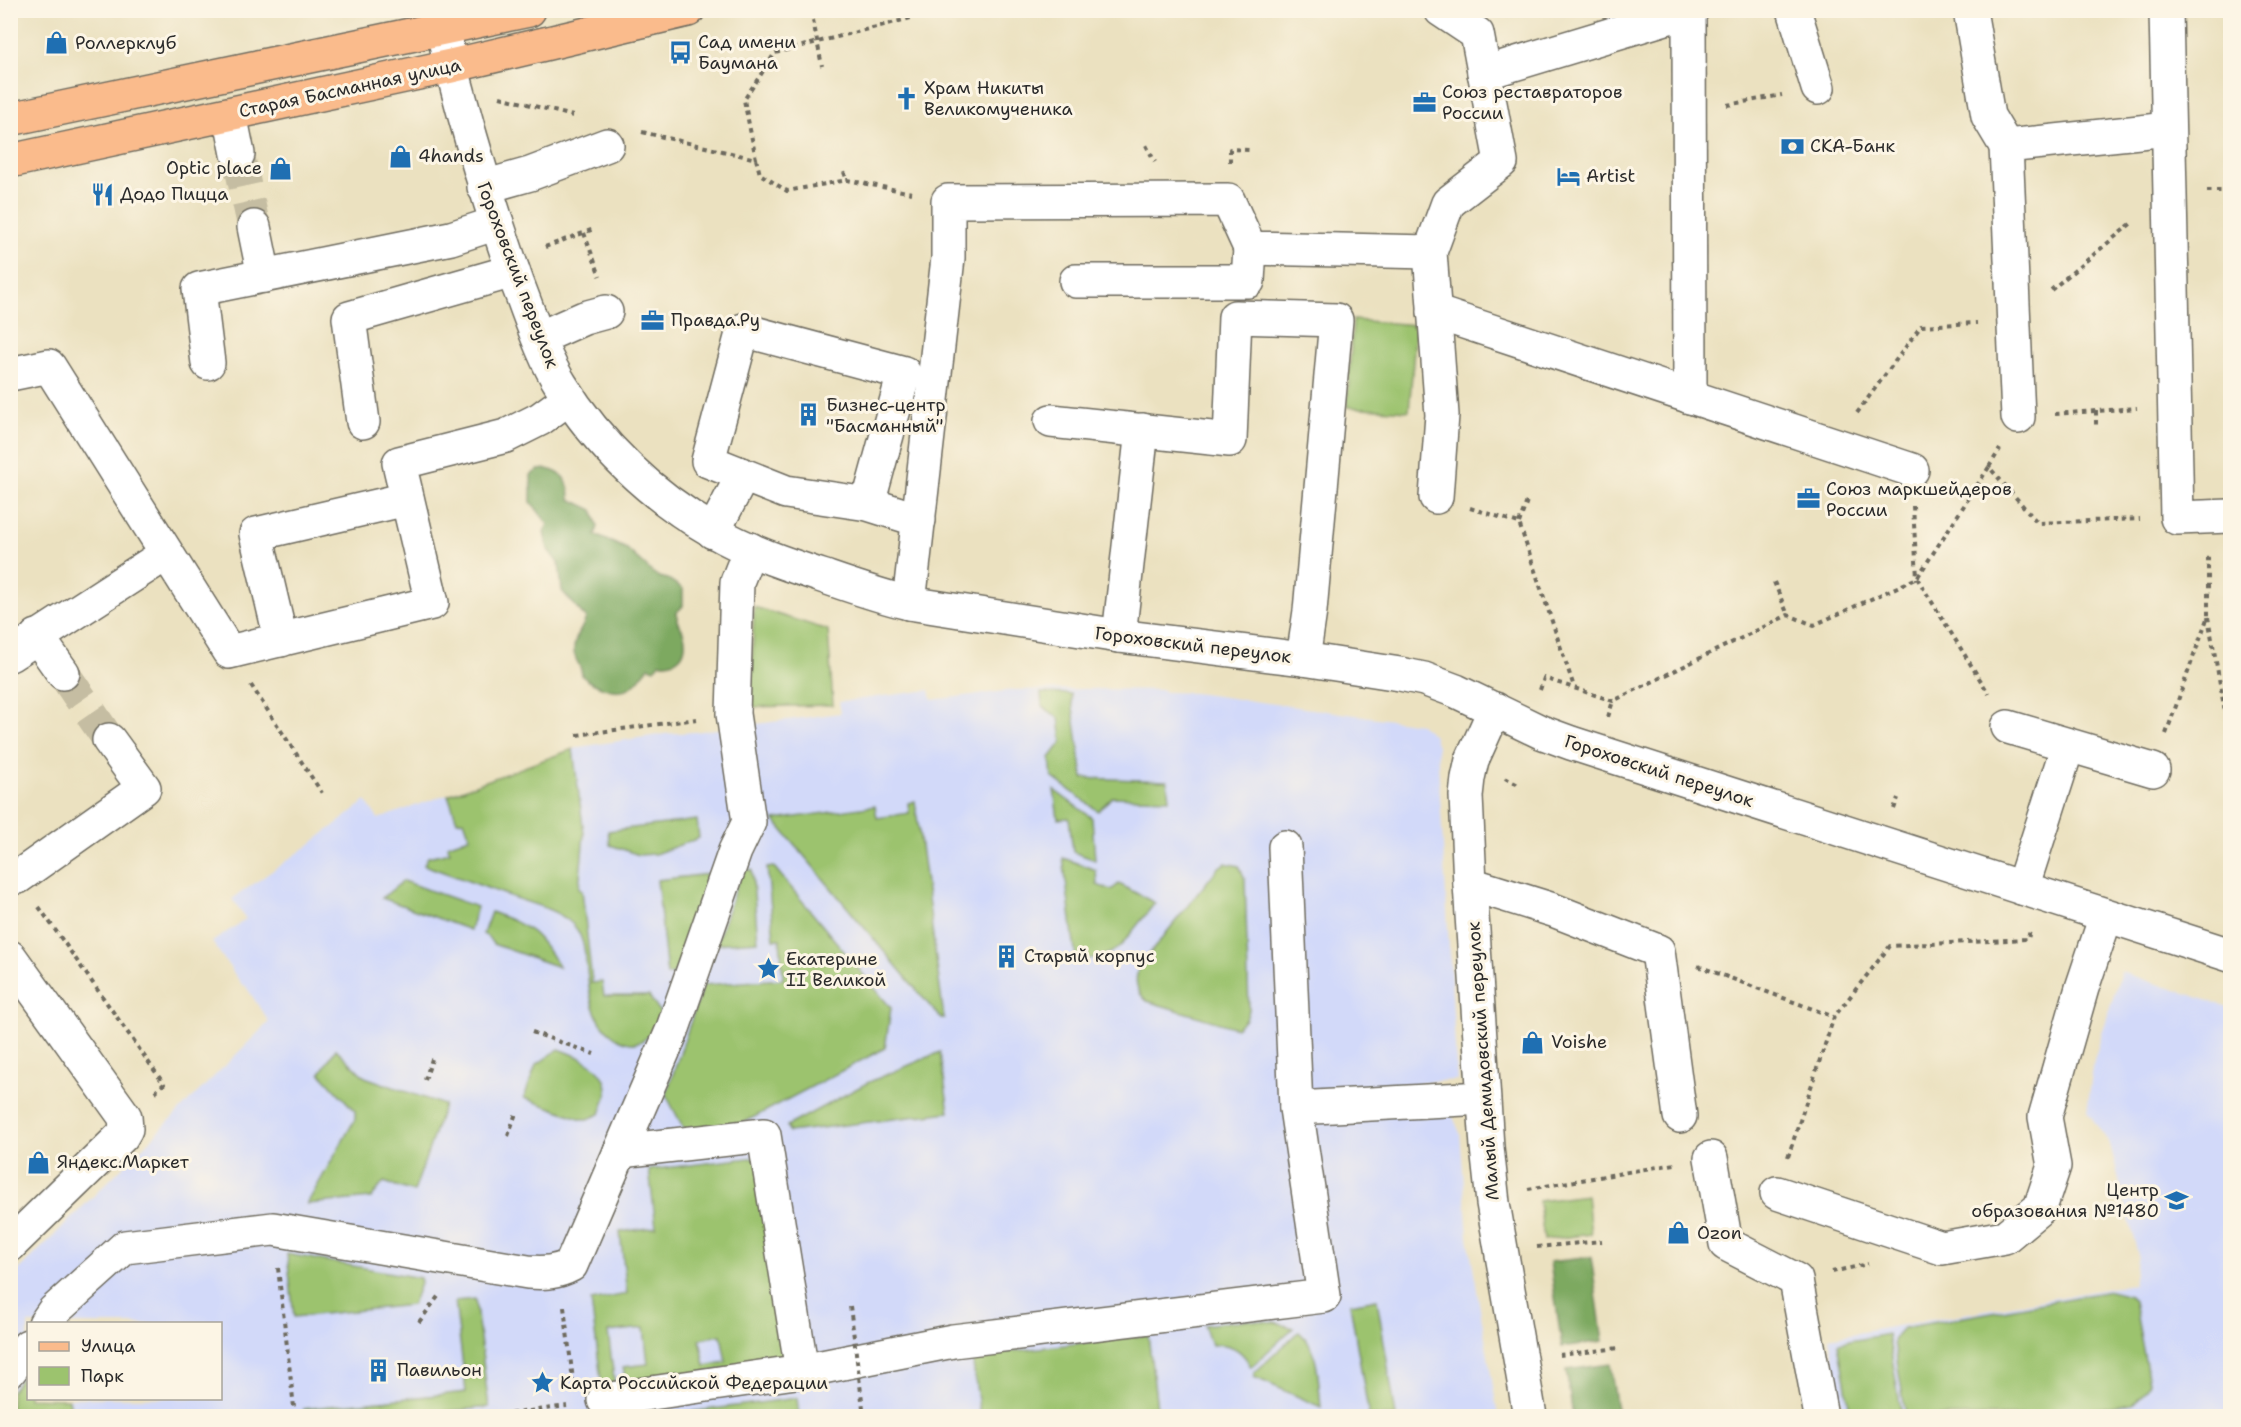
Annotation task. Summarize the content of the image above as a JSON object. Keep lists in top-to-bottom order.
{
  "streets": {
    "main road": ["Старая Басманная улица"],
    "street": ["Гороховский переулок", "Малый Демидовский переулок"]
  },
  "crossings": [
    ["Старая Басманная улица", "Гороховский переулок"],
    ["Гороховский переулок", "Малый Демидовский переулок"]
  ],
  "places": {
    "shop": [
      "Роллерклуб",
      "4hands",
      "Optic place",
      "Voishe",
      "Яндекс.Маркет",
      "Ozon"
    ],
    "bus stop": ["Сад имени Баумана"],
    "church": ["Храм Никиты Великомученика"],
    "office": ["Союз реставраторов России", "Правда.Ру", "Союз маркшейдеров России"],
    "bank": ["СКА-Банк"],
    "hotel": ["Artist"],
    "restaurant": ["Додо Пицца"],
    "building": ["Бизнес-центр \"Басманный\"", "Старый корпуc", "Павильон"],
    "place": ["Екатерине II Великой", "Карта Российской Федерации"],
    "school or university": ["Центр образования №1480"]
  },
  "legend": ["Улица", "Парк"]
}
